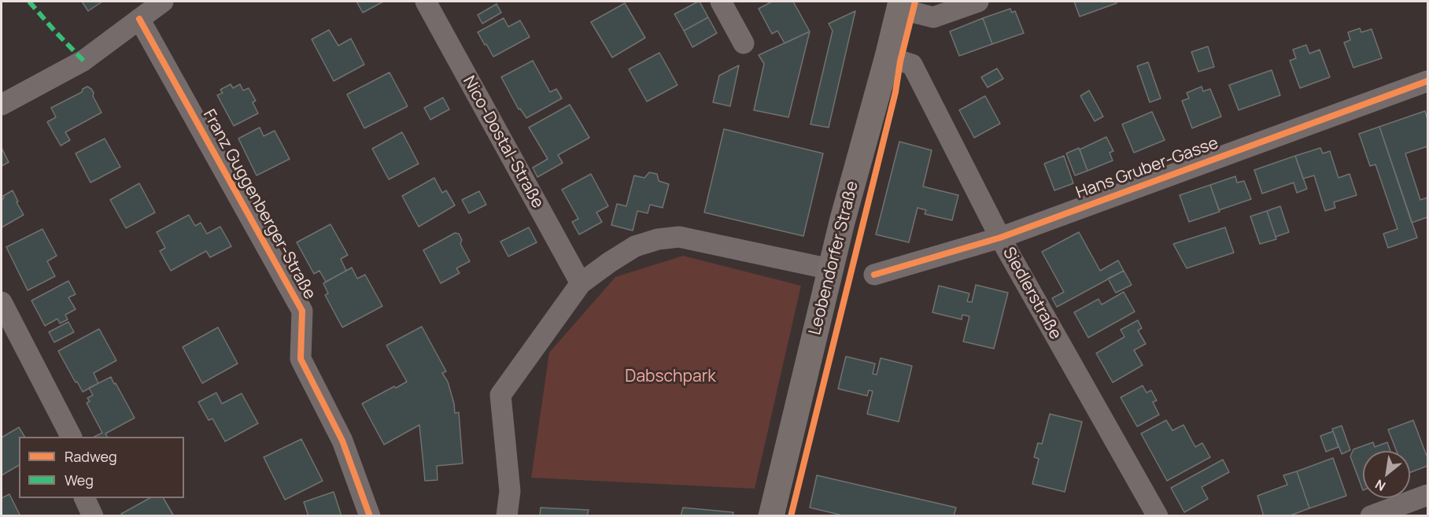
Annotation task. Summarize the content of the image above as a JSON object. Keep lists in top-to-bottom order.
{
  "streets": {
    "main road": ["Leobendorfer Straße"],
    "street": [
      "Nico-Dostal-Straße",
      "Hans Gruber-Gasse",
      "Franz Guggenberger-Straße",
      "Siedlerstraße"
    ]
  },
  "crossings": [
    ["Hans Gruber-Gasse", "Siedlerstraße"],
    ["Leobendorfer Straße", "Siedlerstraße"]
  ],
  "parks": ["Dabschpark"],
  "legend": ["Radweg", "Weg"],
  "north": "bottom left"
}
